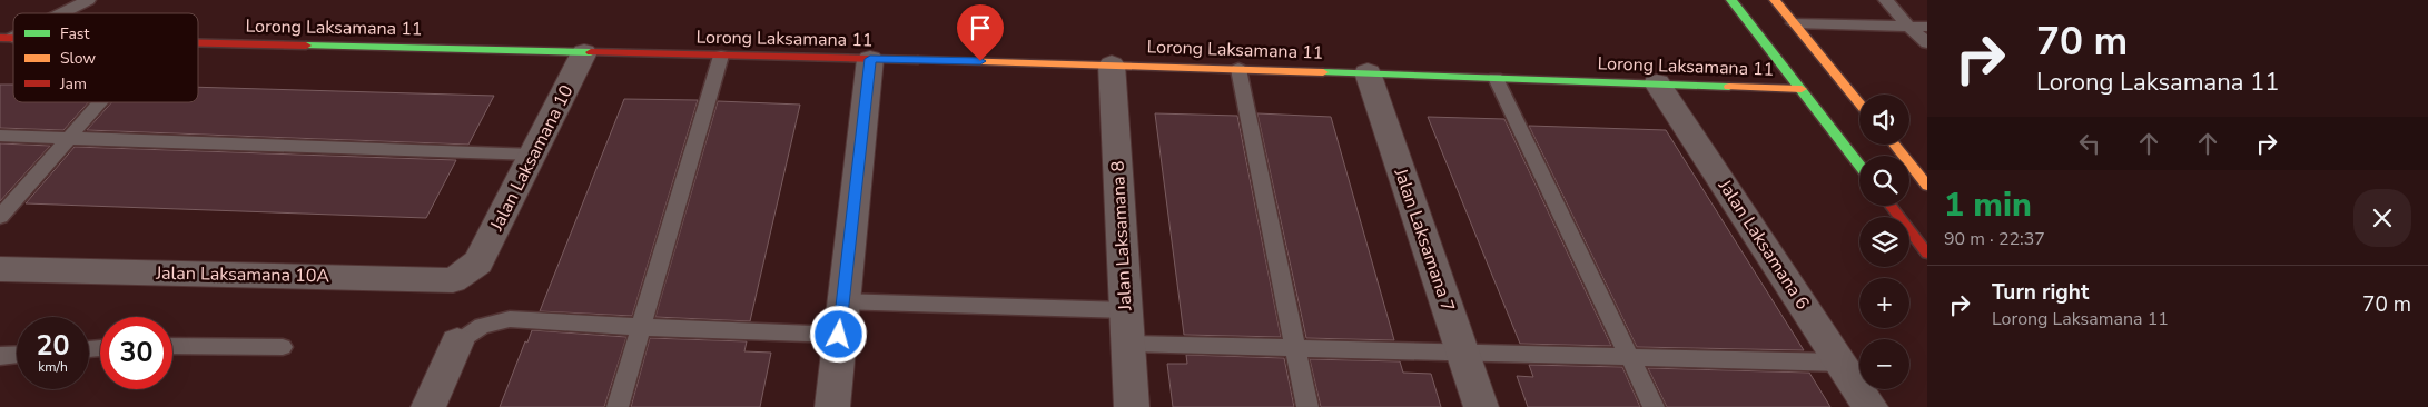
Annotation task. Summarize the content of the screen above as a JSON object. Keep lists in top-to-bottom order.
{
  "streets": {
    "street": [
      "Lorong Laksamana 11",
      "Jalan Laksamana 10",
      "Jalan Laksamana 8",
      "Jalan Laksamana 7",
      "Jalan Laksamana 6",
      "Jalan Laksamana 10A"
    ]
  },
  "crossings": [
    ["Lorong Laksamana 11", "Jalan Laksamana 10"],
    ["Lorong Laksamana 11", "Jalan Laksamana 8"],
    ["Lorong Laksamana 11", "Jalan Laksamana 7"],
    ["Lorong Laksamana 11", "Jalan Laksamana 6"],
    ["Jalan Laksamana 10", "Jalan Laksamana 10A"]
  ],
  "legend": ["Fast", "Slow", "Jam"],
  "page": {
    "turn": ["70 m", "Lorong Laksamana 11"],
    "map_buttons": ["+", "−"],
    "heading": ["1 min", "90 m · 22:37"],
    "list": [
      {
        "name": "Turn right",
        "note": "Lorong Laksamana 11",
        "value": "70 m"
      }
    ],
    "speed": "20 km/h",
    "limit": "30"
  }
}
